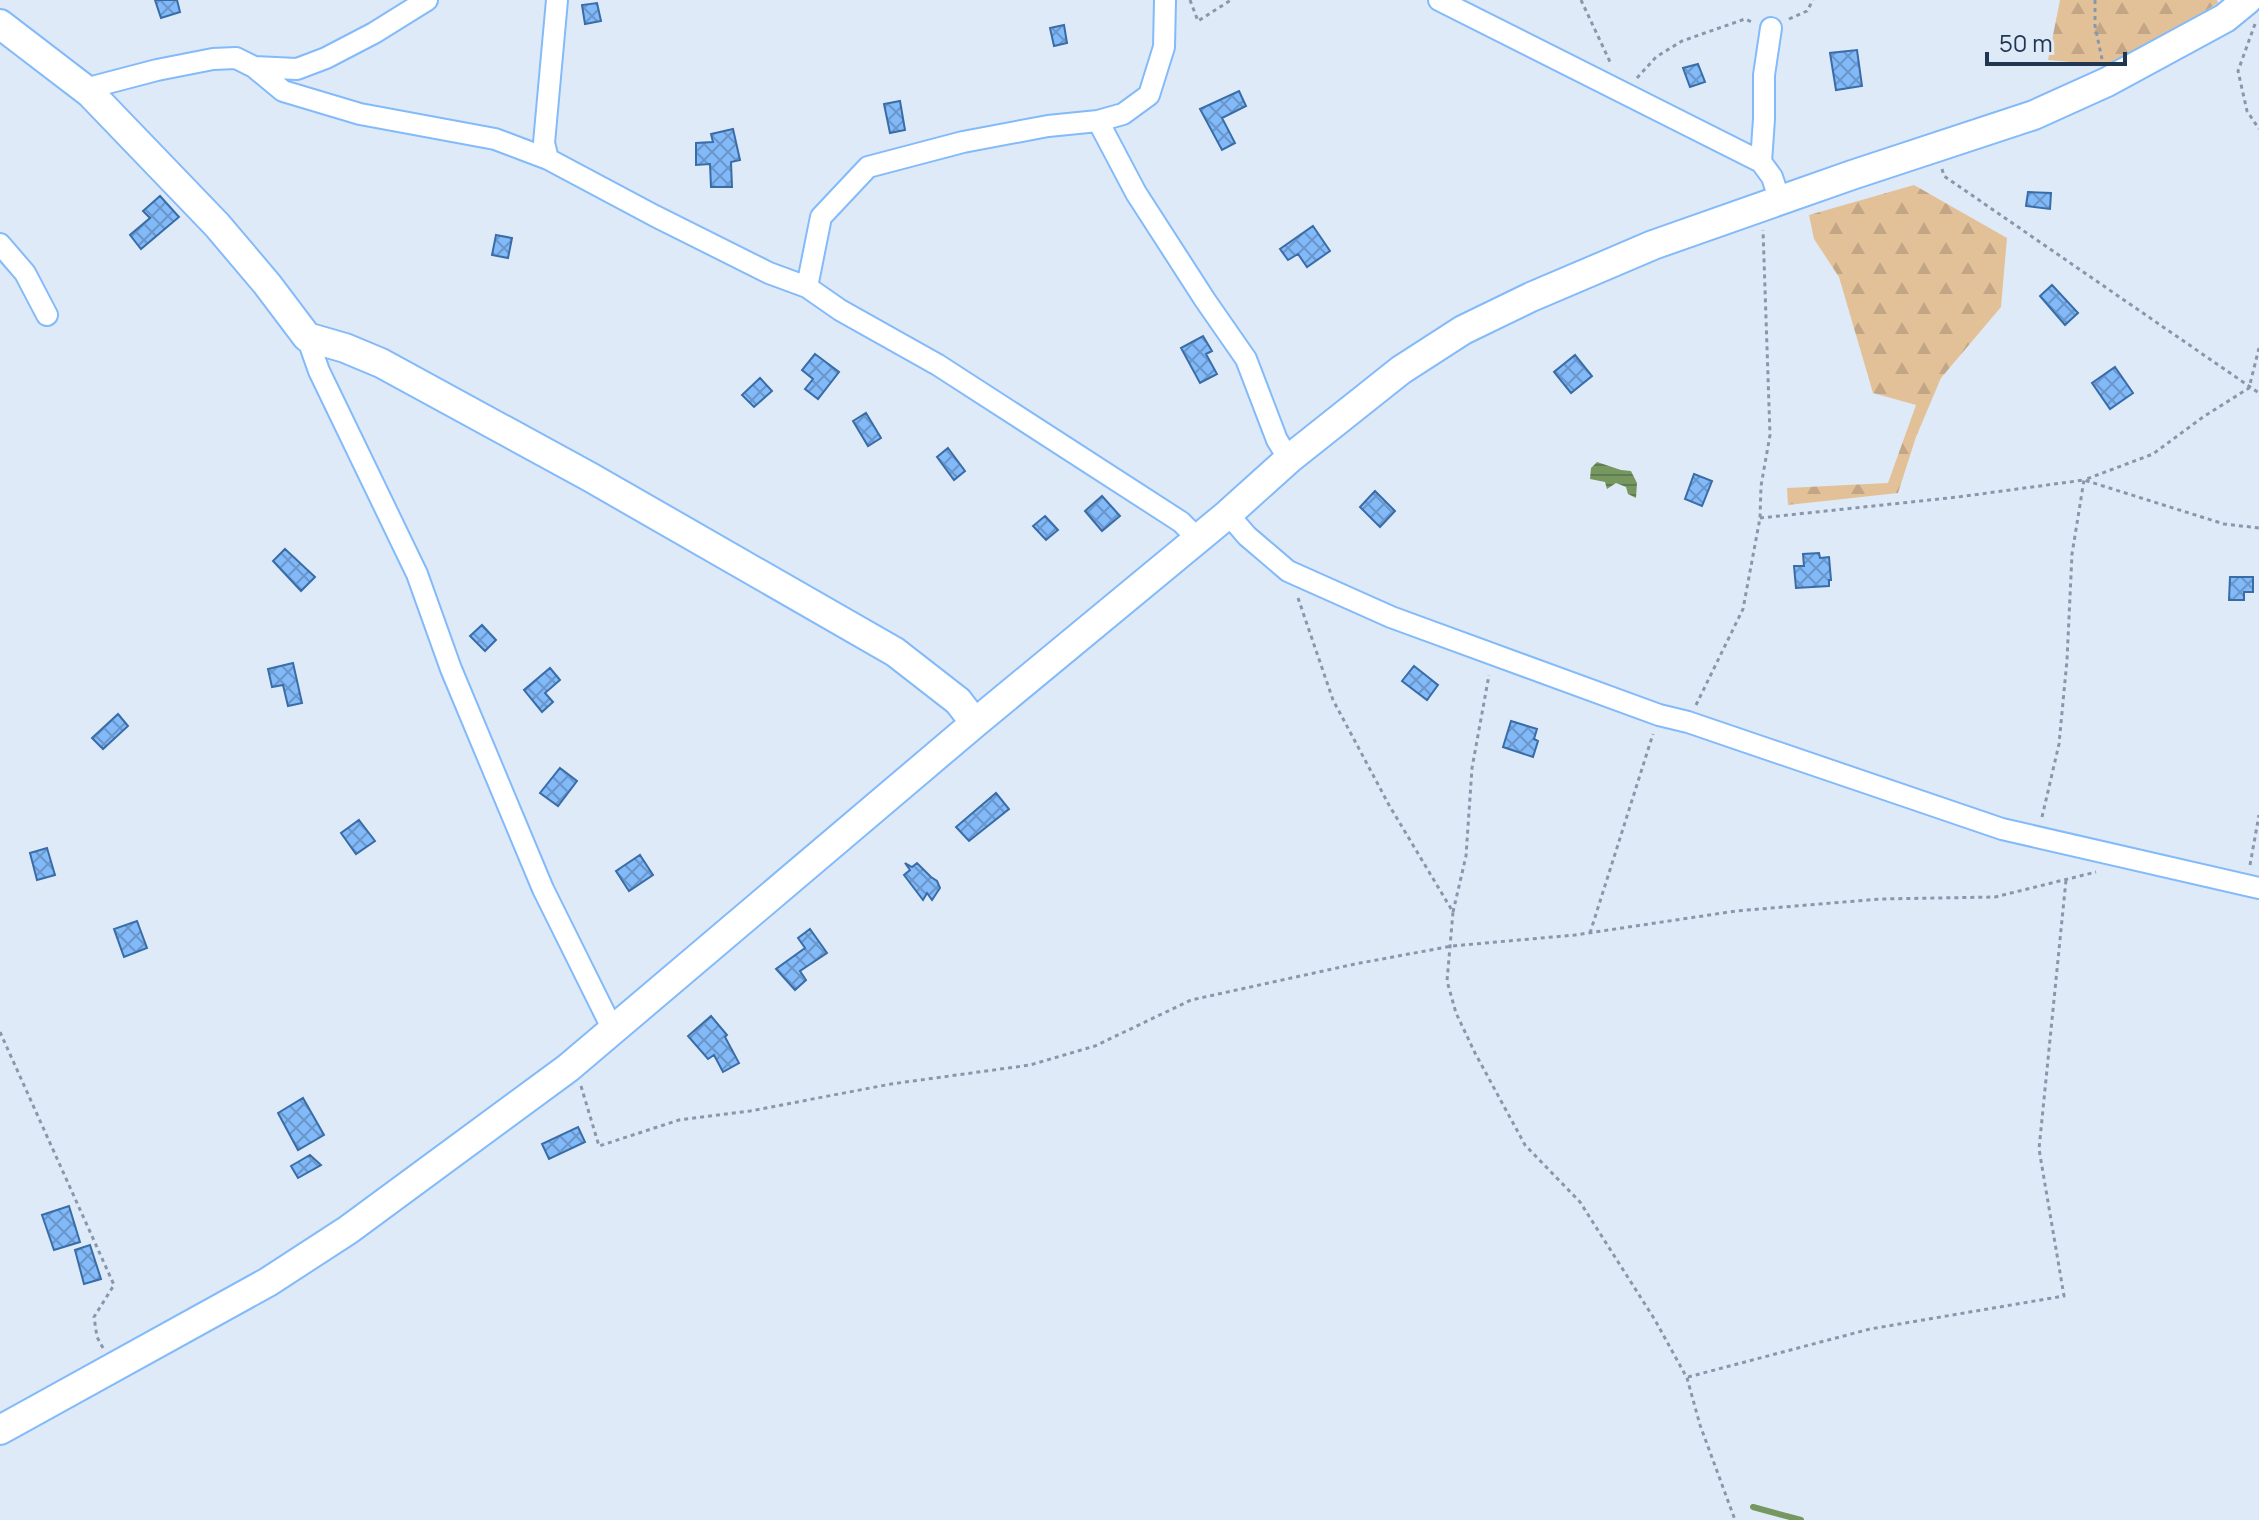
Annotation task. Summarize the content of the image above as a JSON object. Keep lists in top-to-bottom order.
{
  "scale_bar": "50 m"
}
